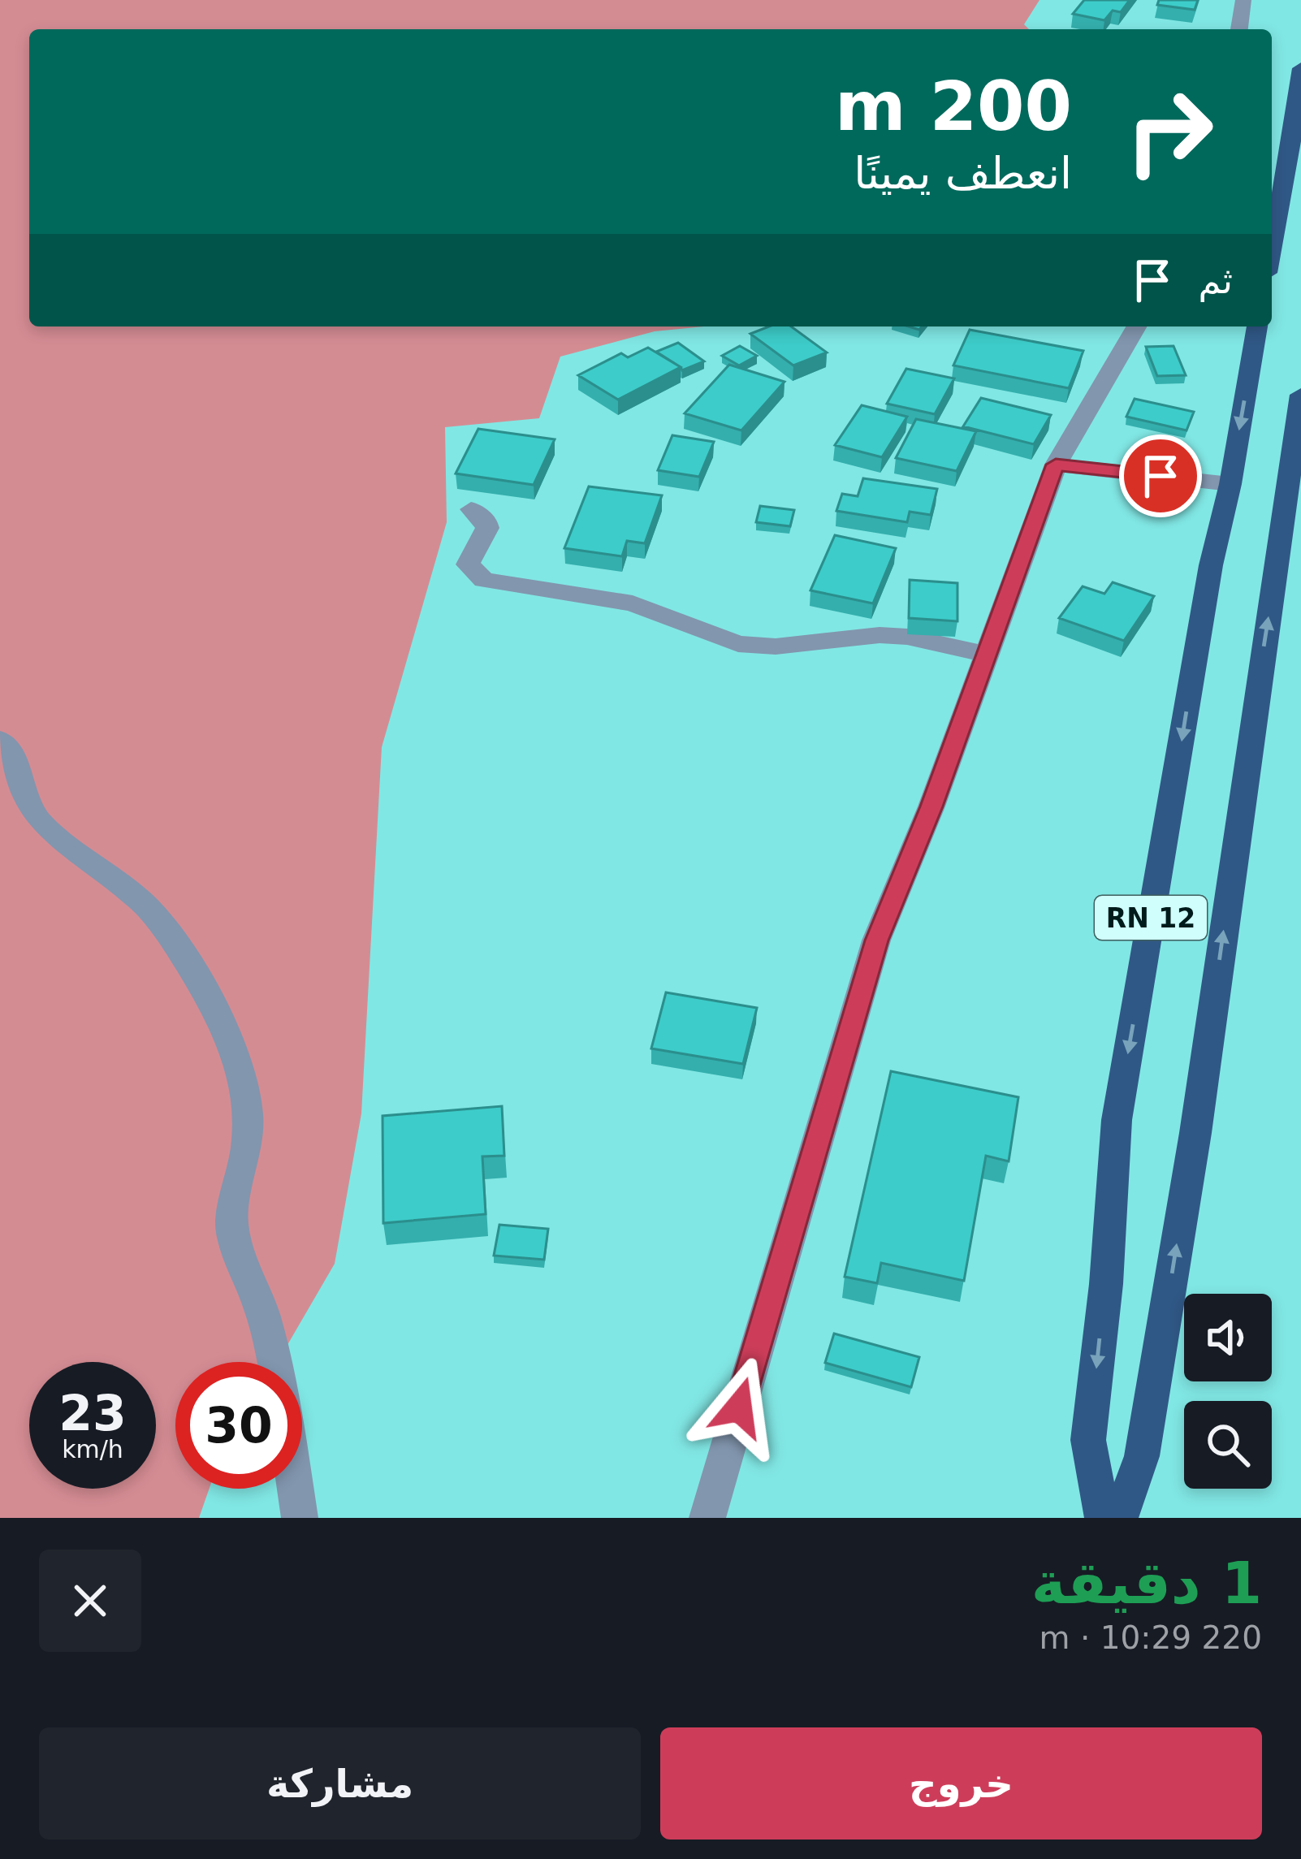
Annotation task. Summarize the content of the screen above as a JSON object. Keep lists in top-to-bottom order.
{
  "streets": {
    "highway": ["RN 12"]
  },
  "page": {
    "turn": ["200 m", "انعطف يمينًا"],
    "then": "ثم",
    "speed": "23 km/h",
    "limit": "30",
    "heading": ["1 دقيقة", "220 m · 10:29"],
    "buttons": ["خروج", "مشاركة"]
  }
}
